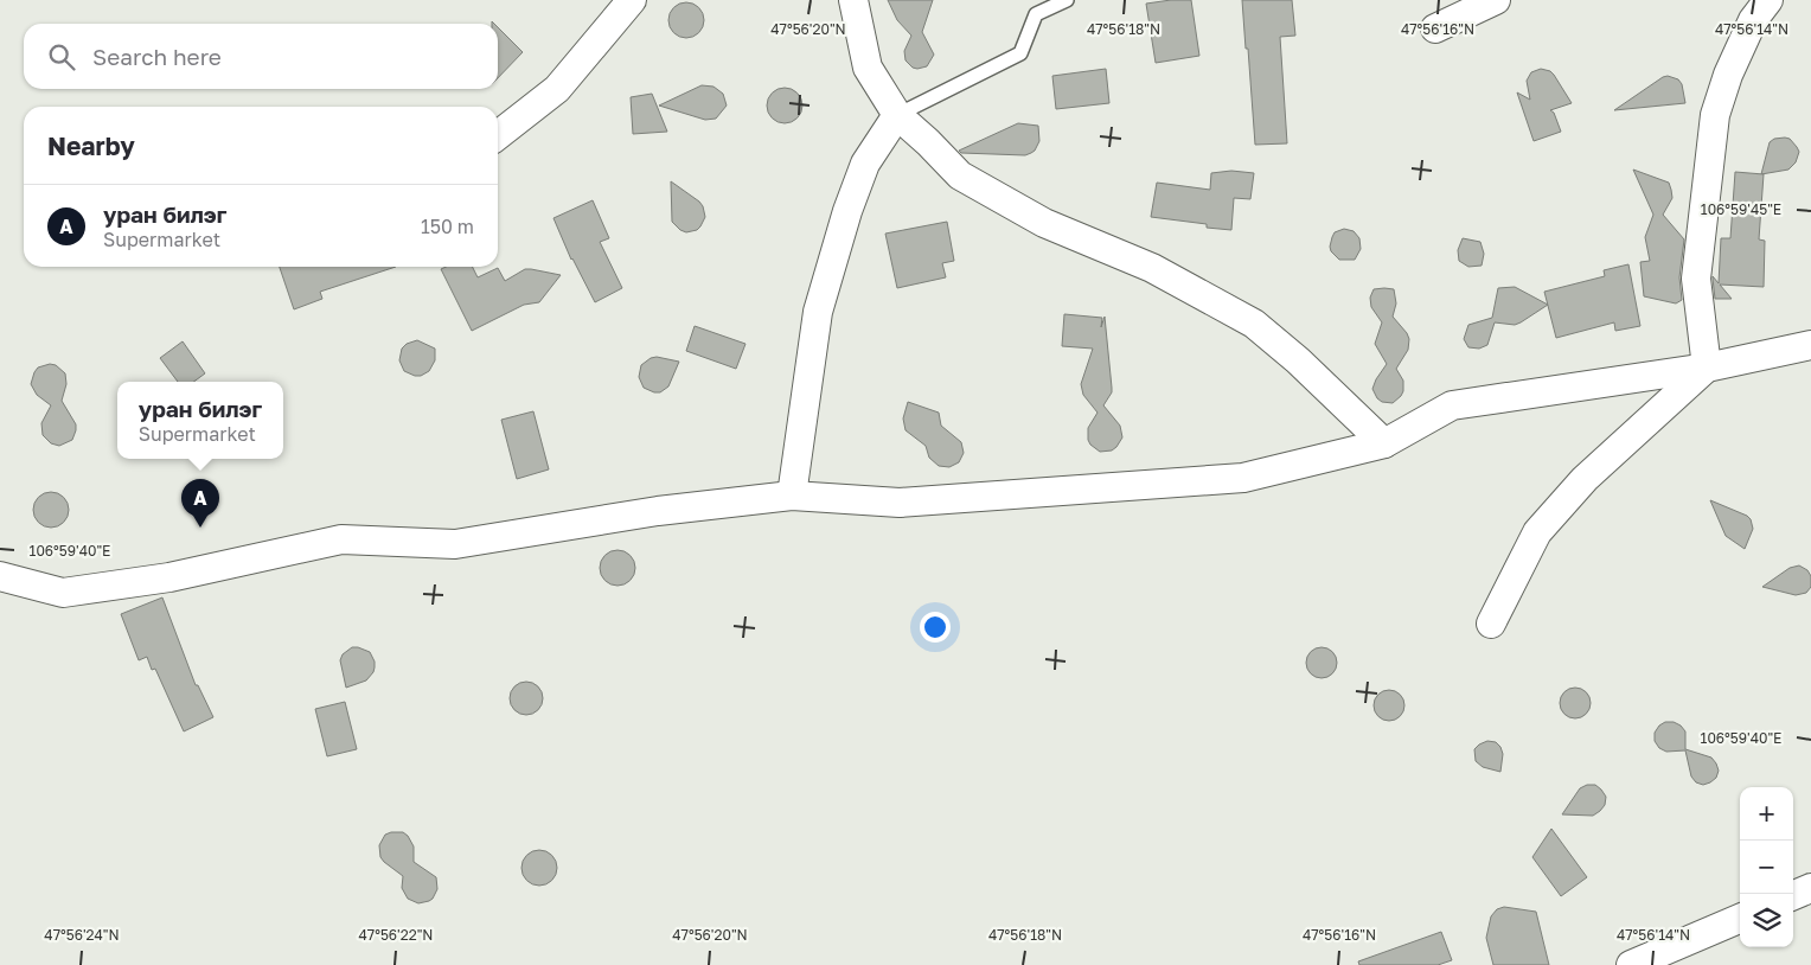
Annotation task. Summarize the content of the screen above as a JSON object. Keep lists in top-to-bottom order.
{
  "page": {
    "search": "Search here",
    "heading": "Nearby",
    "list": [
      {
        "mark": "A",
        "name": "уран билэг",
        "note": "Supermarket",
        "value": "150 m"
      }
    ],
    "popup": ["уран билэг", "Supermarket"],
    "pins": "A",
    "map_buttons": ["+", "−"]
  },
  "coordinates": [
    "47°56'20\"N",
    "47°56'18\"N",
    "47°56'16\"N",
    "47°56'14\"N",
    "106°59'45\"E",
    "106°59'40\"E",
    "47°56'24\"N",
    "47°56'22\"N"
  ]
}
